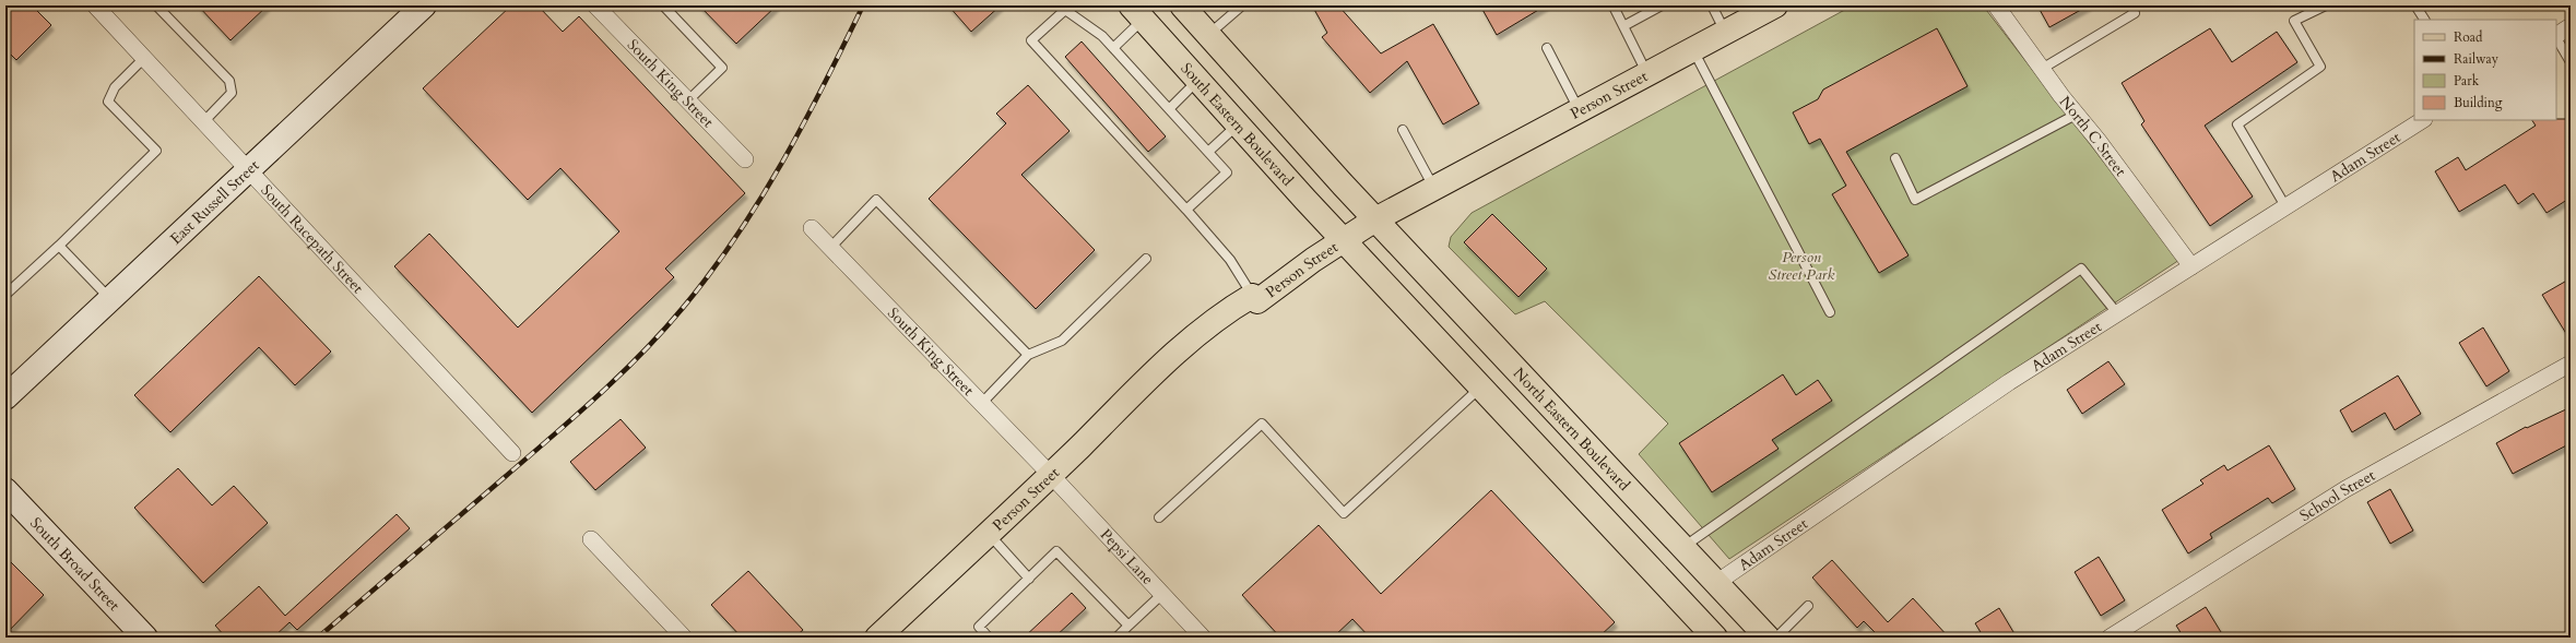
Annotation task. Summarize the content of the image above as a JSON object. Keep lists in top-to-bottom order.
{
  "streets": {
    "main road": ["Person Street", "South Eastern Boulevard", "North Eastern Boulevard"],
    "street": [
      "South King Street",
      "North C Street",
      "Adam Street",
      "East Russell Street",
      "South Racepath Street",
      "School Street",
      "Pepsi Lane",
      "South Broad Street"
    ]
  },
  "crossings": [
    ["South King Street", "Person Street"],
    ["South King Street", "Pepsi Lane"],
    ["Person Street", "South Eastern Boulevard"],
    ["Person Street", "North Eastern Boulevard"],
    ["Person Street", "Pepsi Lane"],
    ["North C Street", "Adam Street"],
    ["Adam Street", "North Eastern Boulevard"],
    ["East Russell Street", "South Racepath Street"]
  ],
  "parks": ["Person Street Park"],
  "legend": [
    "Road",
    "Railway",
    "Park",
    "Building"
  ]
}
